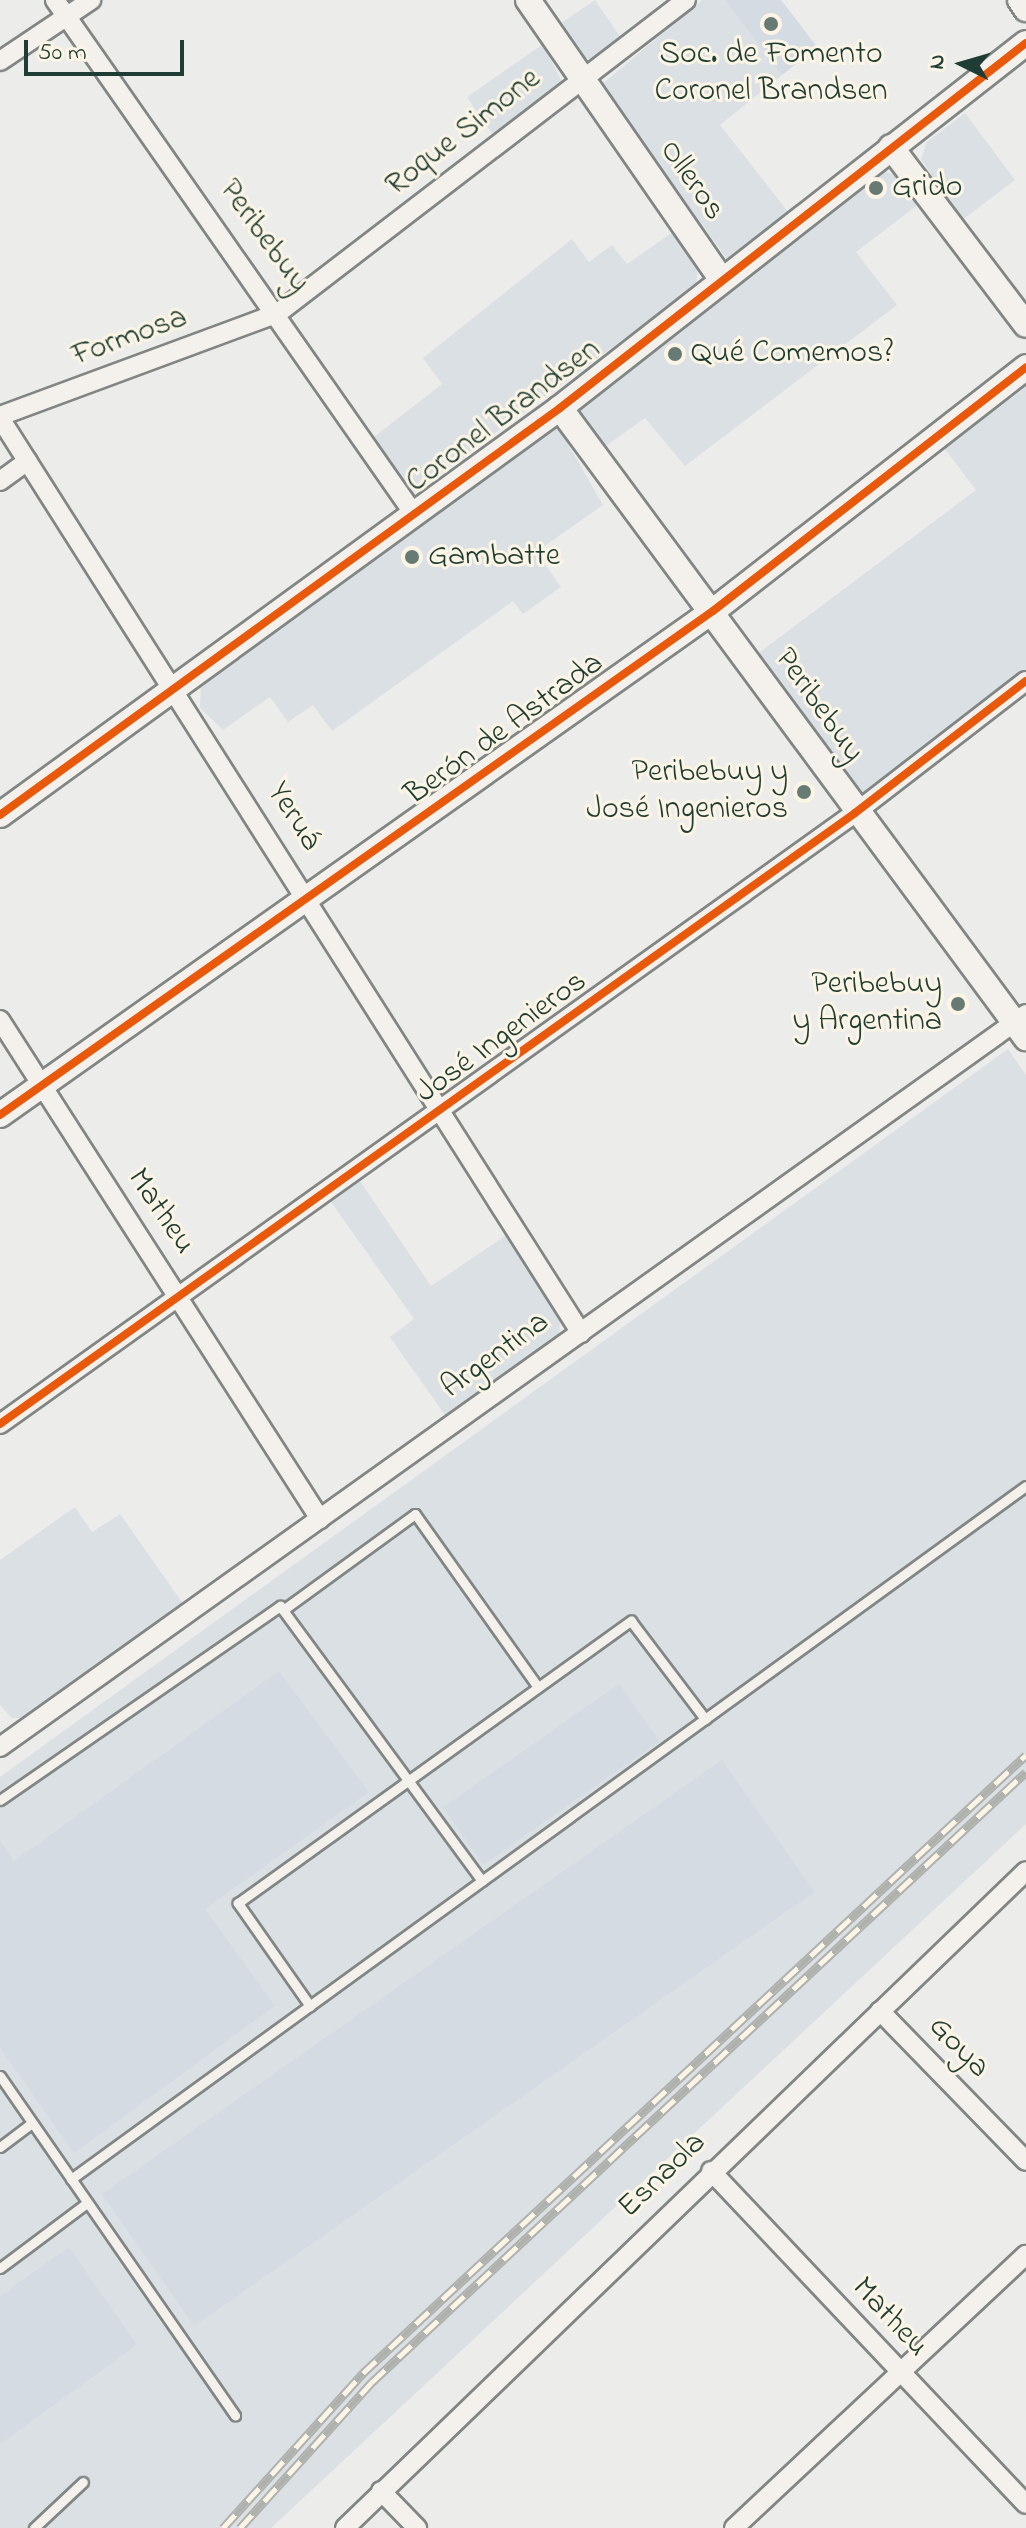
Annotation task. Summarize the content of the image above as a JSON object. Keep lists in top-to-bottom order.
{
  "streets": {
    "street": [
      "Roque Simone",
      "Olleros",
      "Peribebuy",
      "Formosa",
      "Coronel Brandsen",
      "Berón de Astrada",
      "Yeruá",
      "José Ingenieros",
      "Matheu",
      "Argentina",
      "Goya",
      "Esnaola"
    ]
  },
  "crossings": [
    ["Roque Simone", "Olleros"],
    ["Roque Simone", "Peribebuy"],
    ["Roque Simone", "Formosa"],
    ["Olleros", "Coronel Brandsen"],
    ["Peribebuy", "Formosa"],
    ["Peribebuy", "Coronel Brandsen"],
    ["Peribebuy", "Berón de Astrada"],
    ["Peribebuy", "José Ingenieros"],
    ["Peribebuy", "Argentina"],
    ["Formosa", "Yeruá"],
    ["Coronel Brandsen", "Yeruá"],
    ["Berón de Astrada", "Yeruá"],
    ["Berón de Astrada", "Matheu"],
    ["Yeruá", "José Ingenieros"],
    ["Yeruá", "Argentina"],
    ["José Ingenieros", "Matheu"],
    ["Matheu", "Argentina"],
    ["Matheu", "Esnaola"],
    ["Goya", "Esnaola"]
  ],
  "places": [
    "Soc. de Fomento Coronel Brandsen",
    "Grido",
    "Qué Comemos?",
    "Gambatte",
    "Peribebuy y José Ingenieros",
    "Peribebuy y Argentina"
  ],
  "scale_bar": "50 m",
  "north": "left"
}
